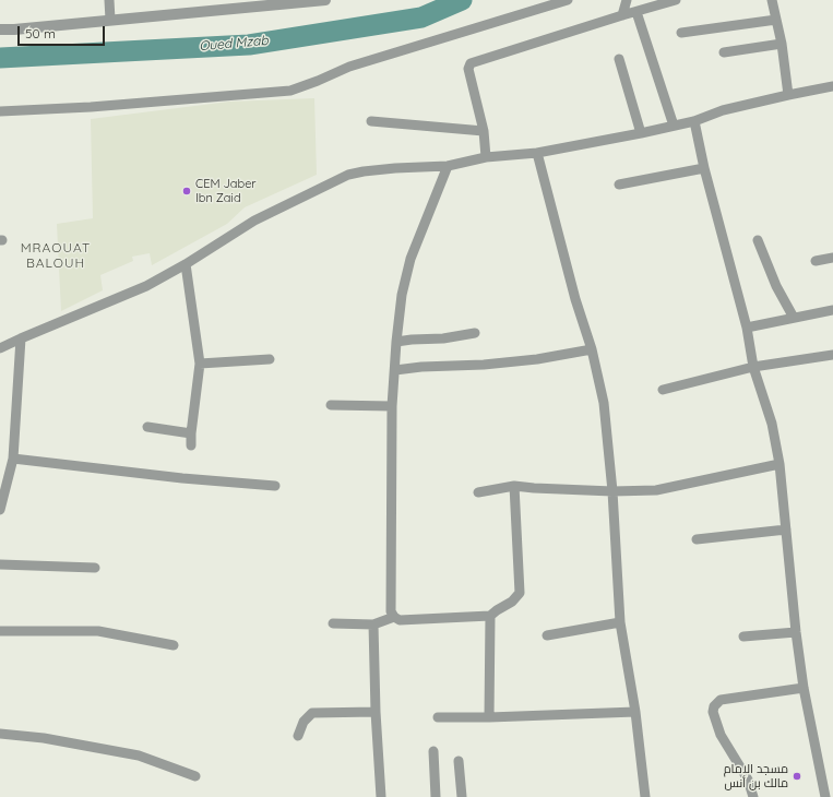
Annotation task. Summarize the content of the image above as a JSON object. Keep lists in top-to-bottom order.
{
  "districts": ["MRAOUAT BALOUH"],
  "water": ["Oued Mzab"],
  "places": ["CEM Jaber Ibn Zaid", "مسجد الإمام مالك بن أنس"],
  "scale_bar": "50 m"
}
